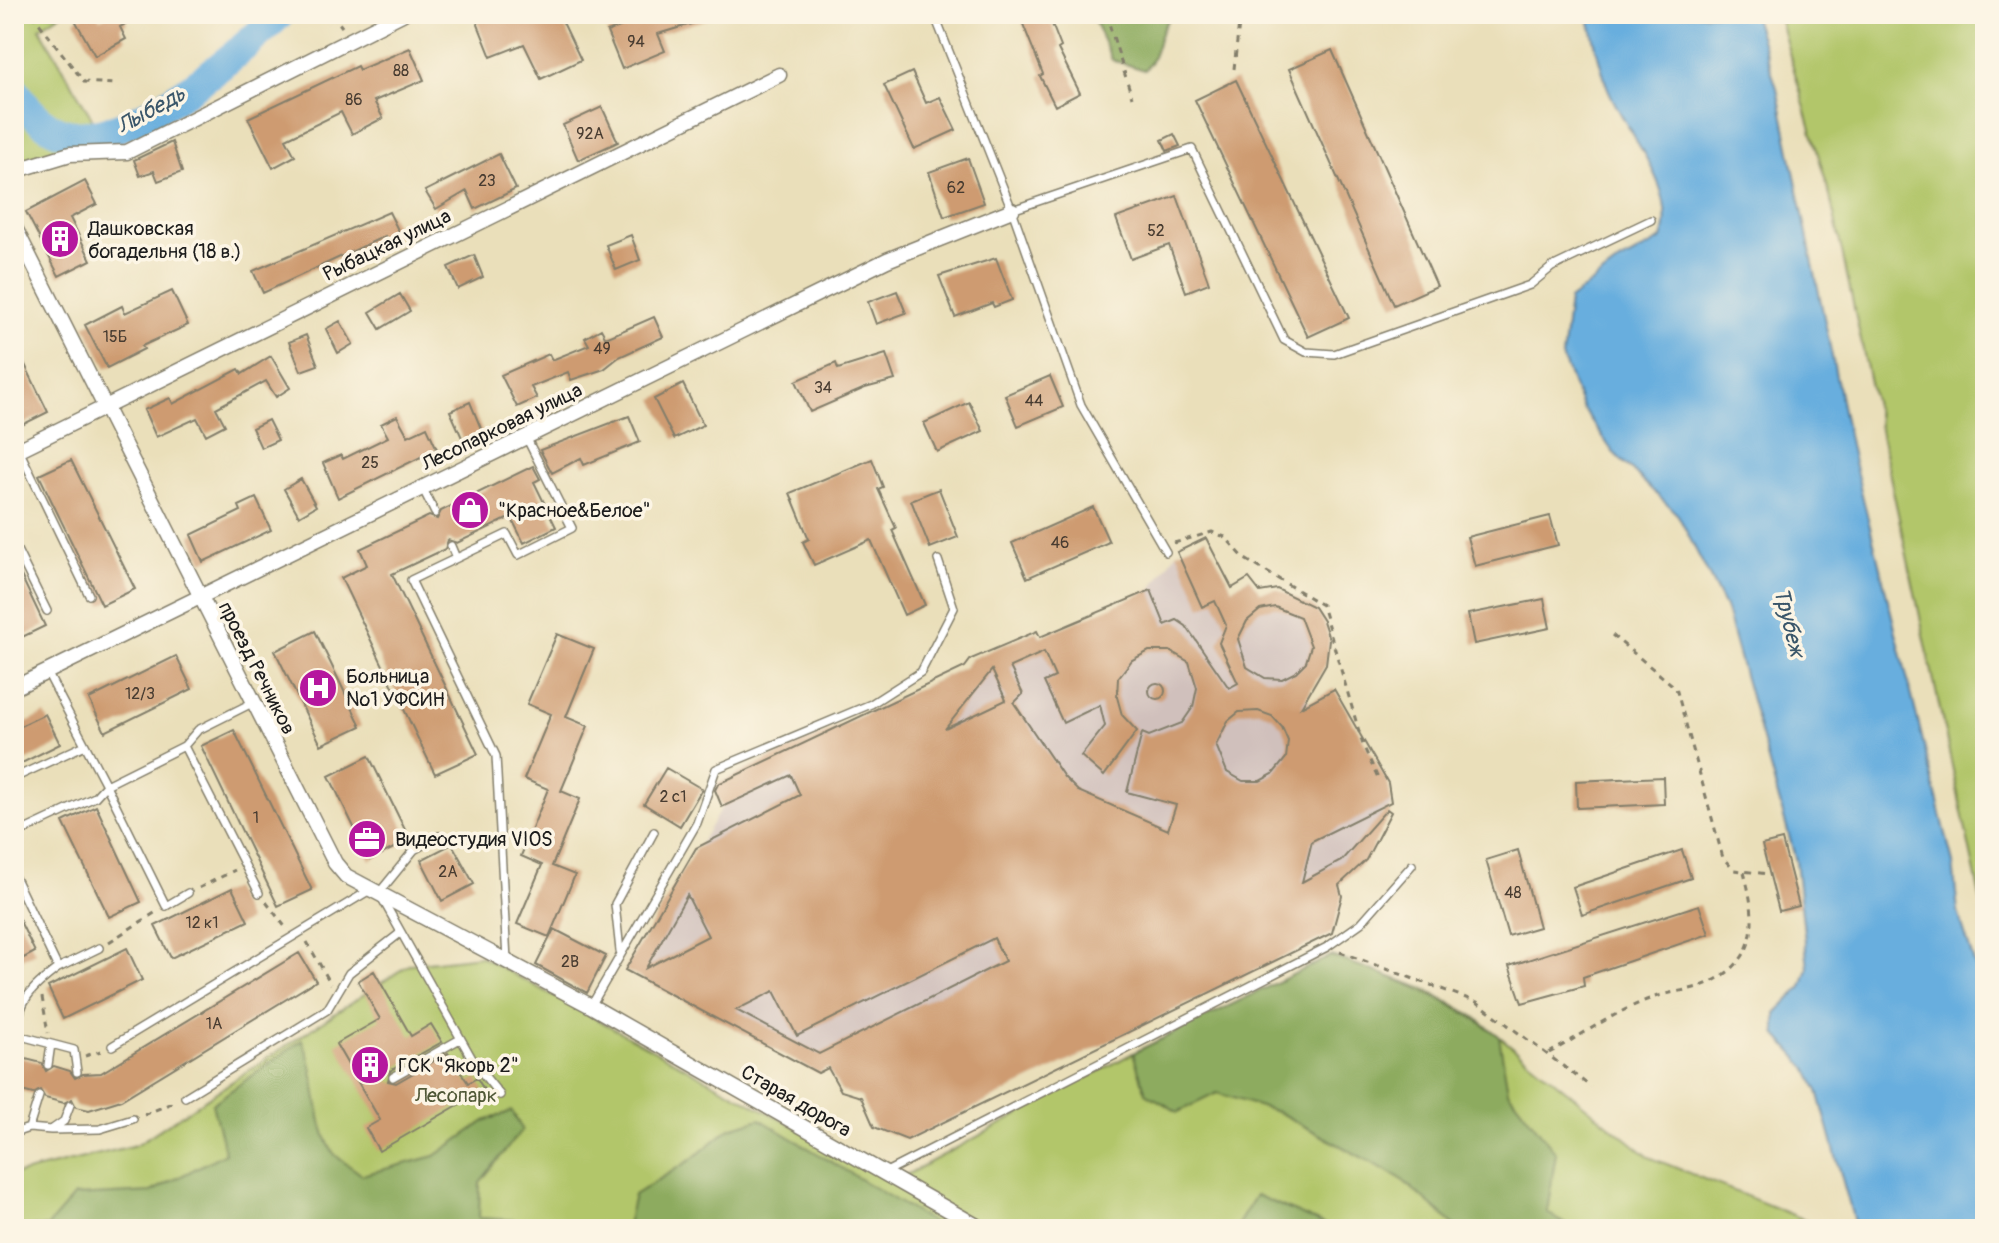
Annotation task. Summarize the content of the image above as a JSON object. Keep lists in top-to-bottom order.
{
  "streets": {
    "street": [
      "Рыбацкая улица",
      "Лесопарковая улица",
      "проезд Речников",
      "Старая дорога"
    ]
  },
  "crossings": [
    ["Рыбацкая улица", "проезд Речников"],
    ["Лесопарковая улица", "проезд Речников"],
    ["проезд Речников", "Старая дорога"]
  ],
  "water": ["Лыбедь", "Трубеж"],
  "parks": ["Лесопарк"],
  "places": {
    "building": ["Дашковская богадельня (18 в.)", "ГСК \"Якорь 2\""],
    "shop": ["\"Красное&Белое\""],
    "hospital": ["Больница №1 УФСИН"],
    "office": ["Видеостудия VIOS"]
  },
  "house_numbers": [
    "94",
    "88",
    "86",
    "92А",
    "23",
    "62",
    "52",
    "15Б",
    "49",
    "34",
    "44",
    "25",
    "46",
    "12/3",
    "2 с1",
    "1",
    "2А",
    "48",
    "12 к1",
    "2В",
    "1А"
  ]
}
